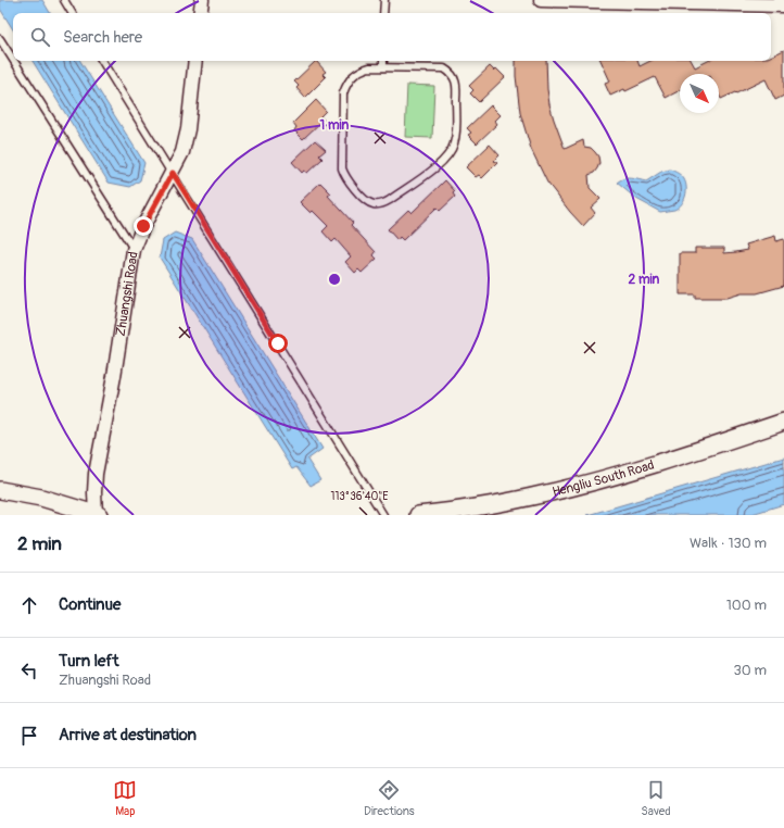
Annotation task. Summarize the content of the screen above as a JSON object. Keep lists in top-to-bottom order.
{
  "streets": {
    "street": ["Zhuangshi Road", "Hengliu South Road"]
  },
  "north": "bottom right",
  "page": {
    "search": "Search here",
    "heading": ["2 min", "Walk · 130 m"],
    "list": [
      ["Continue", "100 m"],
      ["Turn left", "Zhuangshi Road", "30 m"],
      "Arrive at destination"
    ],
    "nav": ["Map", "Directions", "Saved"]
  },
  "coordinates": ["113°36'40\"E"],
  "rings": ["1 min", "2 min"]
}
